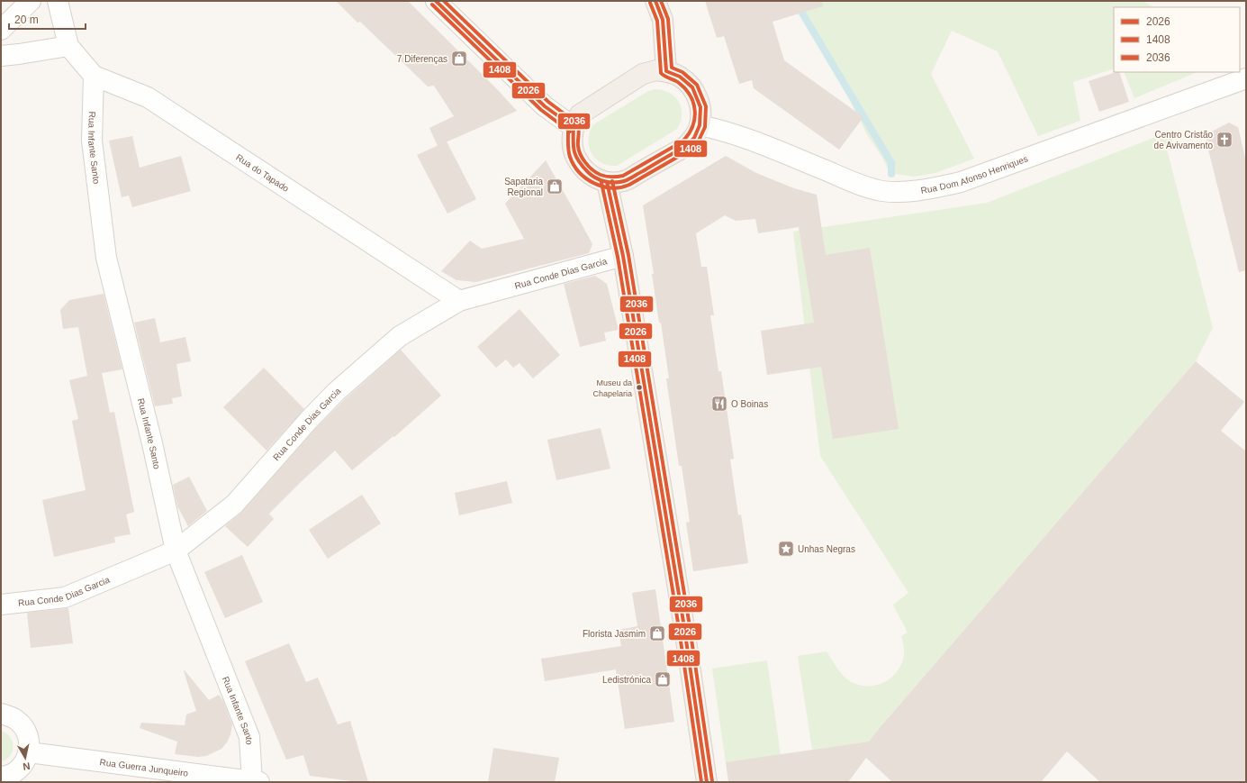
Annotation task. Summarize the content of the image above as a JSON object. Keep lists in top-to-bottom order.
{
  "streets": {
    "street": [
      "Rua Infante Santo",
      "Rua do Tapado",
      "Rua Dom Afonso Henriques",
      "Rua Conde Dias Garcia",
      "Rua Guerra Junqueiro"
    ]
  },
  "crossings": [
    ["Rua Infante Santo", "Rua do Tapado"],
    ["Rua Infante Santo", "Rua Conde Dias Garcia"],
    ["Rua Infante Santo", "Rua Guerra Junqueiro"],
    ["Rua do Tapado", "Rua Conde Dias Garcia"]
  ],
  "places": {
    "shop": [
      "7 Diferenças",
      "Sapataria Regional",
      "Florista Jasmim",
      "Ledistrónica"
    ],
    "church": ["Centro Cristão de Avivamento"],
    "other": ["Museu da Chapelaria"],
    "restaurant": ["O Boinas"],
    "place": ["Unhas Negras"]
  },
  "lines": ["transit line 2026", "transit line 1408", "transit line 2036"],
  "legend": ["2026", "1408", "2036"],
  "scale_bar": "20 m",
  "north": "bottom"
}
